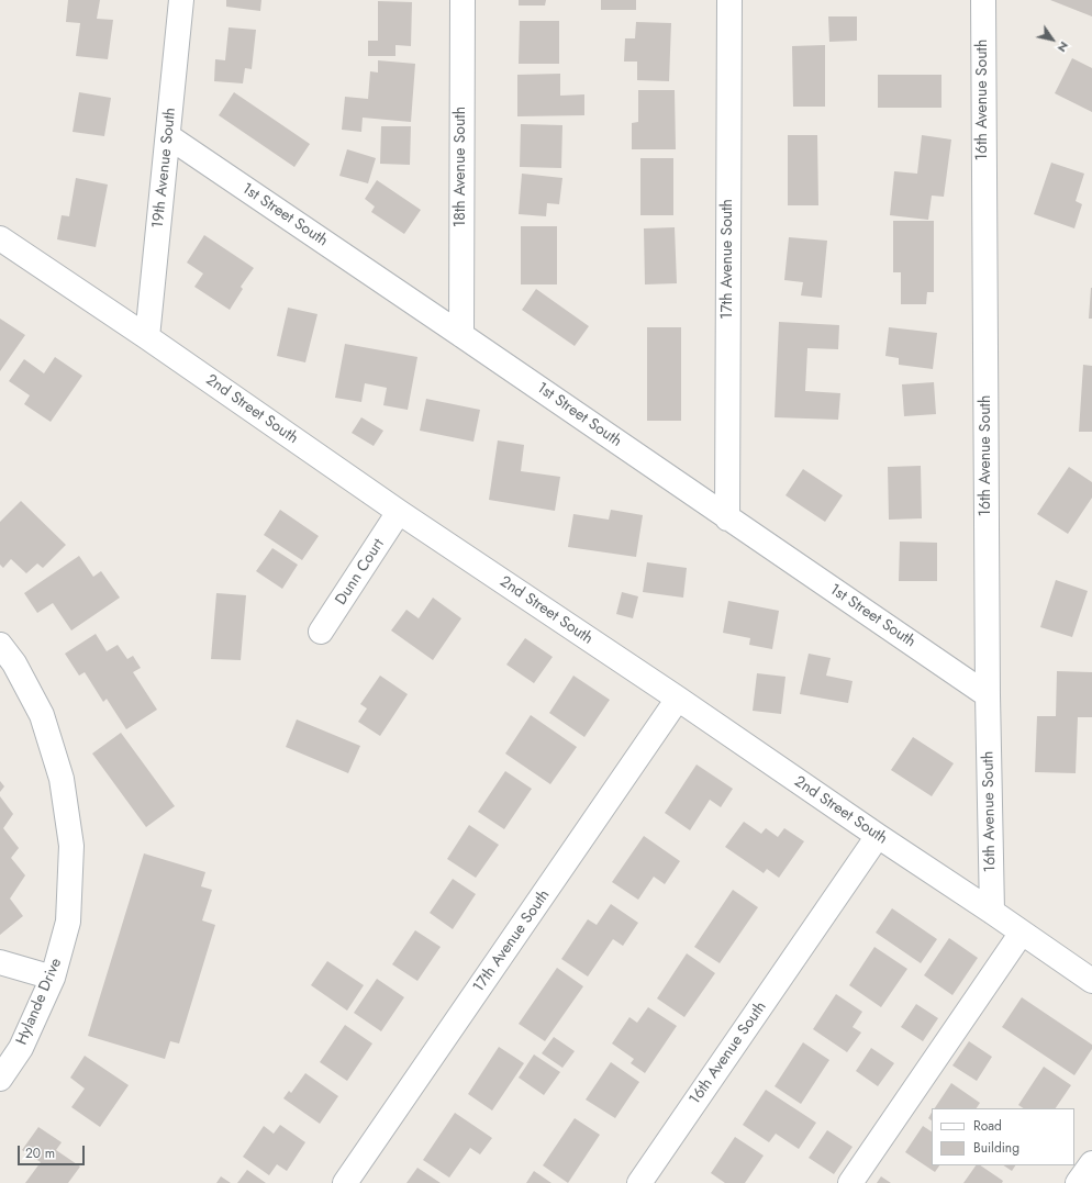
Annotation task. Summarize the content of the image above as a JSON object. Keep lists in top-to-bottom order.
{
  "streets": {
    "street": [
      "16th Avenue South",
      "18th Avenue South",
      "19th Avenue South",
      "1st Street South",
      "17th Avenue South",
      "2nd Street South",
      "Dunn Court",
      "Hylande Drive"
    ]
  },
  "crossings": [
    ["16th Avenue South", "1st Street South"],
    ["16th Avenue South", "2nd Street South"],
    ["18th Avenue South", "1st Street South"],
    ["19th Avenue South", "1st Street South"],
    ["19th Avenue South", "2nd Street South"],
    ["1st Street South", "17th Avenue South"],
    ["17th Avenue South", "2nd Street South"],
    ["2nd Street South", "Dunn Court"]
  ],
  "legend": ["Road", "Building"],
  "scale_bar": "20 m",
  "north": "bottom right"
}
